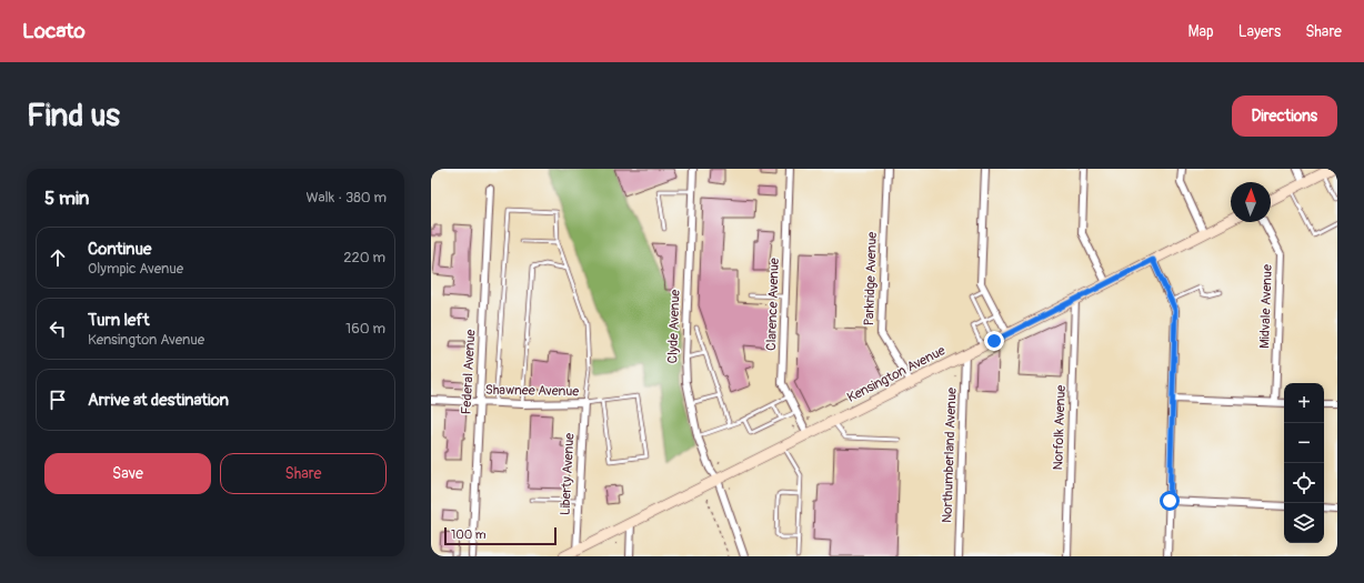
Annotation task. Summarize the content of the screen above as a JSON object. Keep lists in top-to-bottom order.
{
  "streets": {
    "street": [
      "Parkridge Avenue",
      "Clarence Avenue",
      "Midvale Avenue",
      "Clyde Avenue",
      "Federal Avenue",
      "Kensington Avenue",
      "Shawnee Avenue",
      "Norfolk Avenue",
      "Northumberland Avenue",
      "Liberty Avenue"
    ]
  },
  "crossings": [
    ["Parkridge Avenue", "Kensington Avenue"],
    ["Clarence Avenue", "Kensington Avenue"],
    ["Clyde Avenue", "Kensington Avenue"],
    ["Federal Avenue", "Shawnee Avenue"],
    ["Kensington Avenue", "Norfolk Avenue"],
    ["Kensington Avenue", "Northumberland Avenue"],
    ["Kensington Avenue", "Liberty Avenue"],
    ["Shawnee Avenue", "Liberty Avenue"]
  ],
  "scale_bar": "100 m",
  "north": "top",
  "page": {
    "header": "Locato",
    "nav": ["Map", "Layers", "Share"],
    "buttons": [
      "Directions",
      ["Save", "Share"]
    ],
    "title": "Find us",
    "heading": ["5 min", "Walk · 380 m"],
    "list": [
      ["Continue", "Olympic Avenue", "220 m"],
      ["Turn left", "Kensington Avenue", "160 m"],
      "Arrive at destination"
    ],
    "map_buttons": ["+", "−"],
    "scale": "100 m"
  }
}
